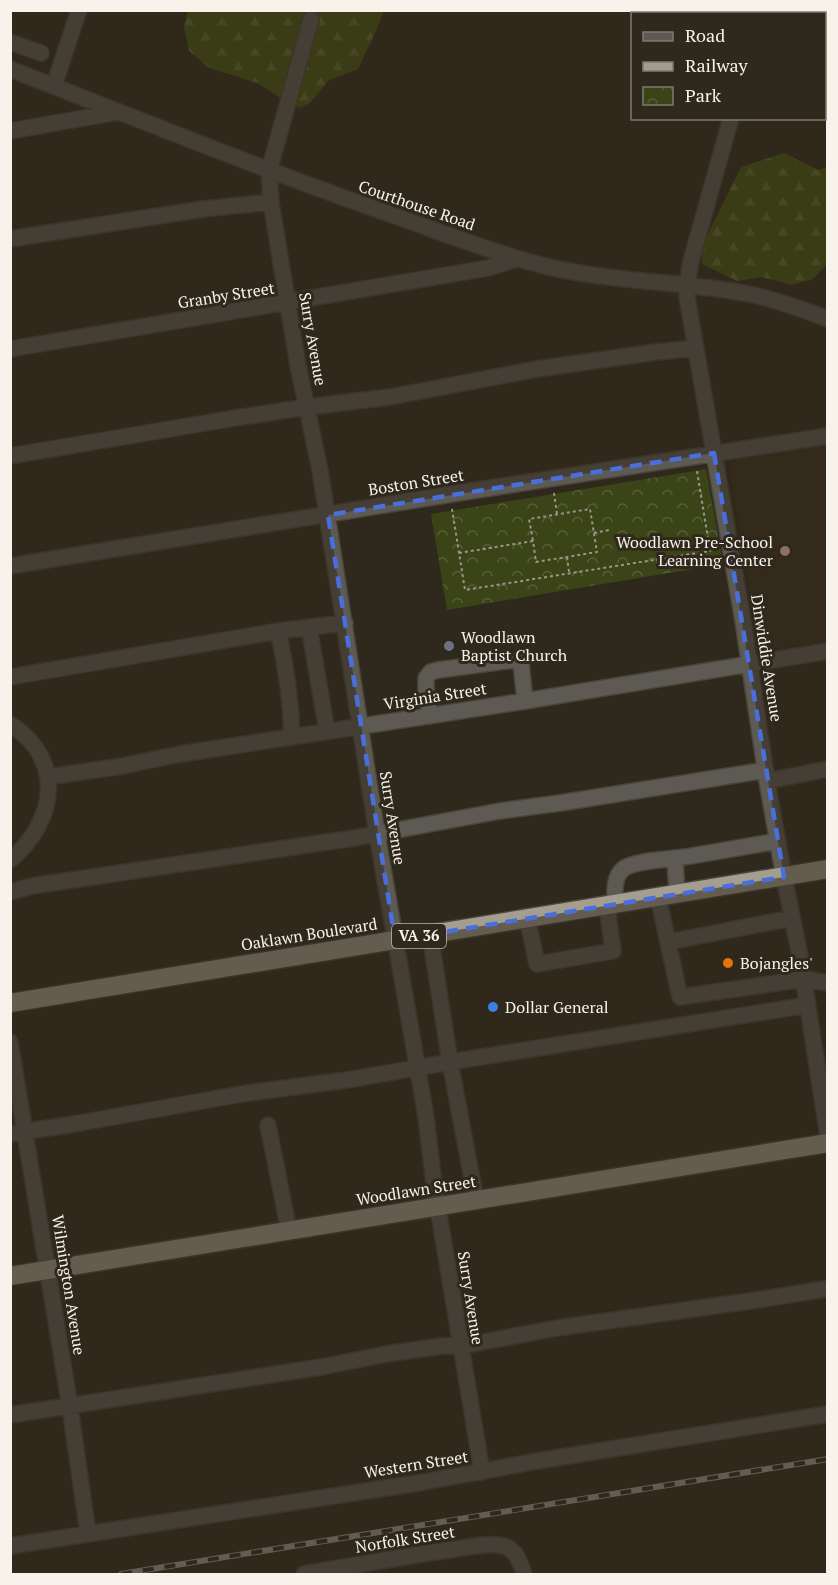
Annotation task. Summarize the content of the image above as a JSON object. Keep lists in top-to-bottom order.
{
  "streets": {
    "highway": ["Oaklawn Boulevard", "VA 36", "Woodlawn Street"],
    "street": [
      "Courthouse Road",
      "Granby Street",
      "Surry Avenue",
      "Boston Street",
      "Dinwiddie Avenue",
      "Virginia Street",
      "Wilmington Avenue",
      "Western Street",
      "Norfolk Street"
    ]
  },
  "crossings": [
    ["Courthouse Road", "Granby Street"],
    ["Courthouse Road", "Surry Avenue"],
    ["Courthouse Road", "Dinwiddie Avenue"],
    ["Granby Street", "Surry Avenue"],
    ["Surry Avenue", "Boston Street"],
    ["Surry Avenue", "Virginia Street"],
    ["Surry Avenue", "Oaklawn Boulevard"],
    ["Surry Avenue", "Woodlawn Street"],
    ["Surry Avenue", "Western Street"],
    ["Boston Street", "Dinwiddie Avenue"],
    ["Dinwiddie Avenue", "Virginia Street"],
    ["Dinwiddie Avenue", "Oaklawn Boulevard"],
    ["Woodlawn Street", "Wilmington Avenue"],
    ["Wilmington Avenue", "Western Street"]
  ],
  "places": [
    "Woodlawn Pre-School Learning Center",
    "Woodlawn Baptist Church",
    "Bojangles'",
    "Dollar General"
  ],
  "legend": ["Road", "Railway", "Park"]
}
